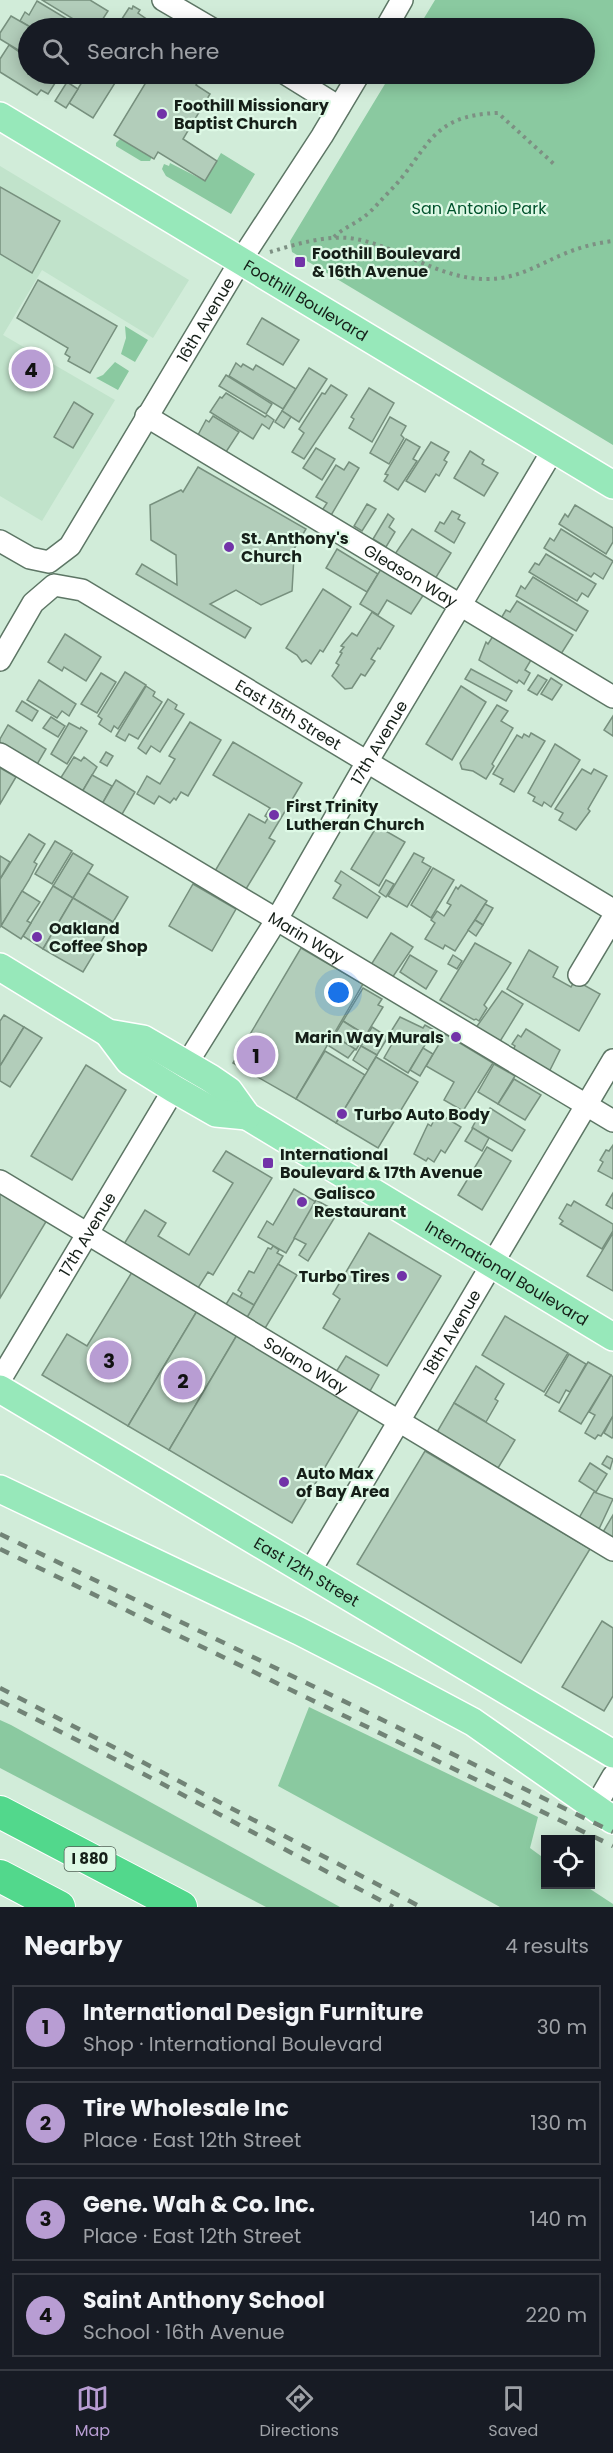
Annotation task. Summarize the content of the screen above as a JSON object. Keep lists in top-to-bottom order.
{
  "streets": {
    "highway": ["I 880"],
    "main road": ["Foothill Boulevard", "International Boulevard", "East 12th Street"],
    "street": [
      "16th Avenue",
      "Gleason Way",
      "East 15th Street",
      "17th Avenue",
      "Marin Way",
      "18th Avenue",
      "Solano Way"
    ]
  },
  "crossings": [
    ["Foothill Boulevard", "16th Avenue"],
    ["Foothill Boulevard", "17th Avenue"],
    ["16th Avenue", "Gleason Way"],
    ["Gleason Way", "17th Avenue"],
    ["East 15th Street", "17th Avenue"],
    ["17th Avenue", "Marin Way"],
    ["17th Avenue", "International Boulevard"],
    ["17th Avenue", "Solano Way"],
    ["Marin Way", "18th Avenue"],
    ["International Boulevard", "18th Avenue"],
    ["18th Avenue", "Solano Way"],
    ["18th Avenue", "East 12th Street"]
  ],
  "parks": ["San Antonio Park"],
  "places": {
    "other": [
      "Foothill Missionary Baptist Church",
      "St. Anthony's Church",
      "First Trinity Lutheran Church",
      "Oakland Coffee Shop",
      "Marin Way Murals",
      "Turbo Auto Body",
      "Galisco Restaurant",
      "Turbo Tires",
      "Auto Max of Bay Area"
    ],
    "transit": ["Foothill Boulevard & 16th Avenue", "International Boulevard & 17th Avenue"]
  },
  "page": {
    "search": "Search here",
    "pins": [
      "4",
      "1",
      "3",
      "2"
    ],
    "heading": ["Nearby", "4 results"],
    "list": [
      {
        "mark": "1",
        "name": "International Design Furniture",
        "note": "Shop · International Boulevard",
        "value": "30 m"
      },
      {
        "mark": "2",
        "name": "Tire Wholesale Inc",
        "note": "Place · East 12th Street",
        "value": "130 m"
      },
      {
        "mark": "3",
        "name": "Gene. Wah & Co. Inc.",
        "note": "Place · East 12th Street",
        "value": "140 m"
      },
      {
        "mark": "4",
        "name": "Saint Anthony School",
        "note": "School · 16th Avenue",
        "value": "220 m"
      }
    ],
    "nav": ["Map", "Directions", "Saved"]
  }
}
